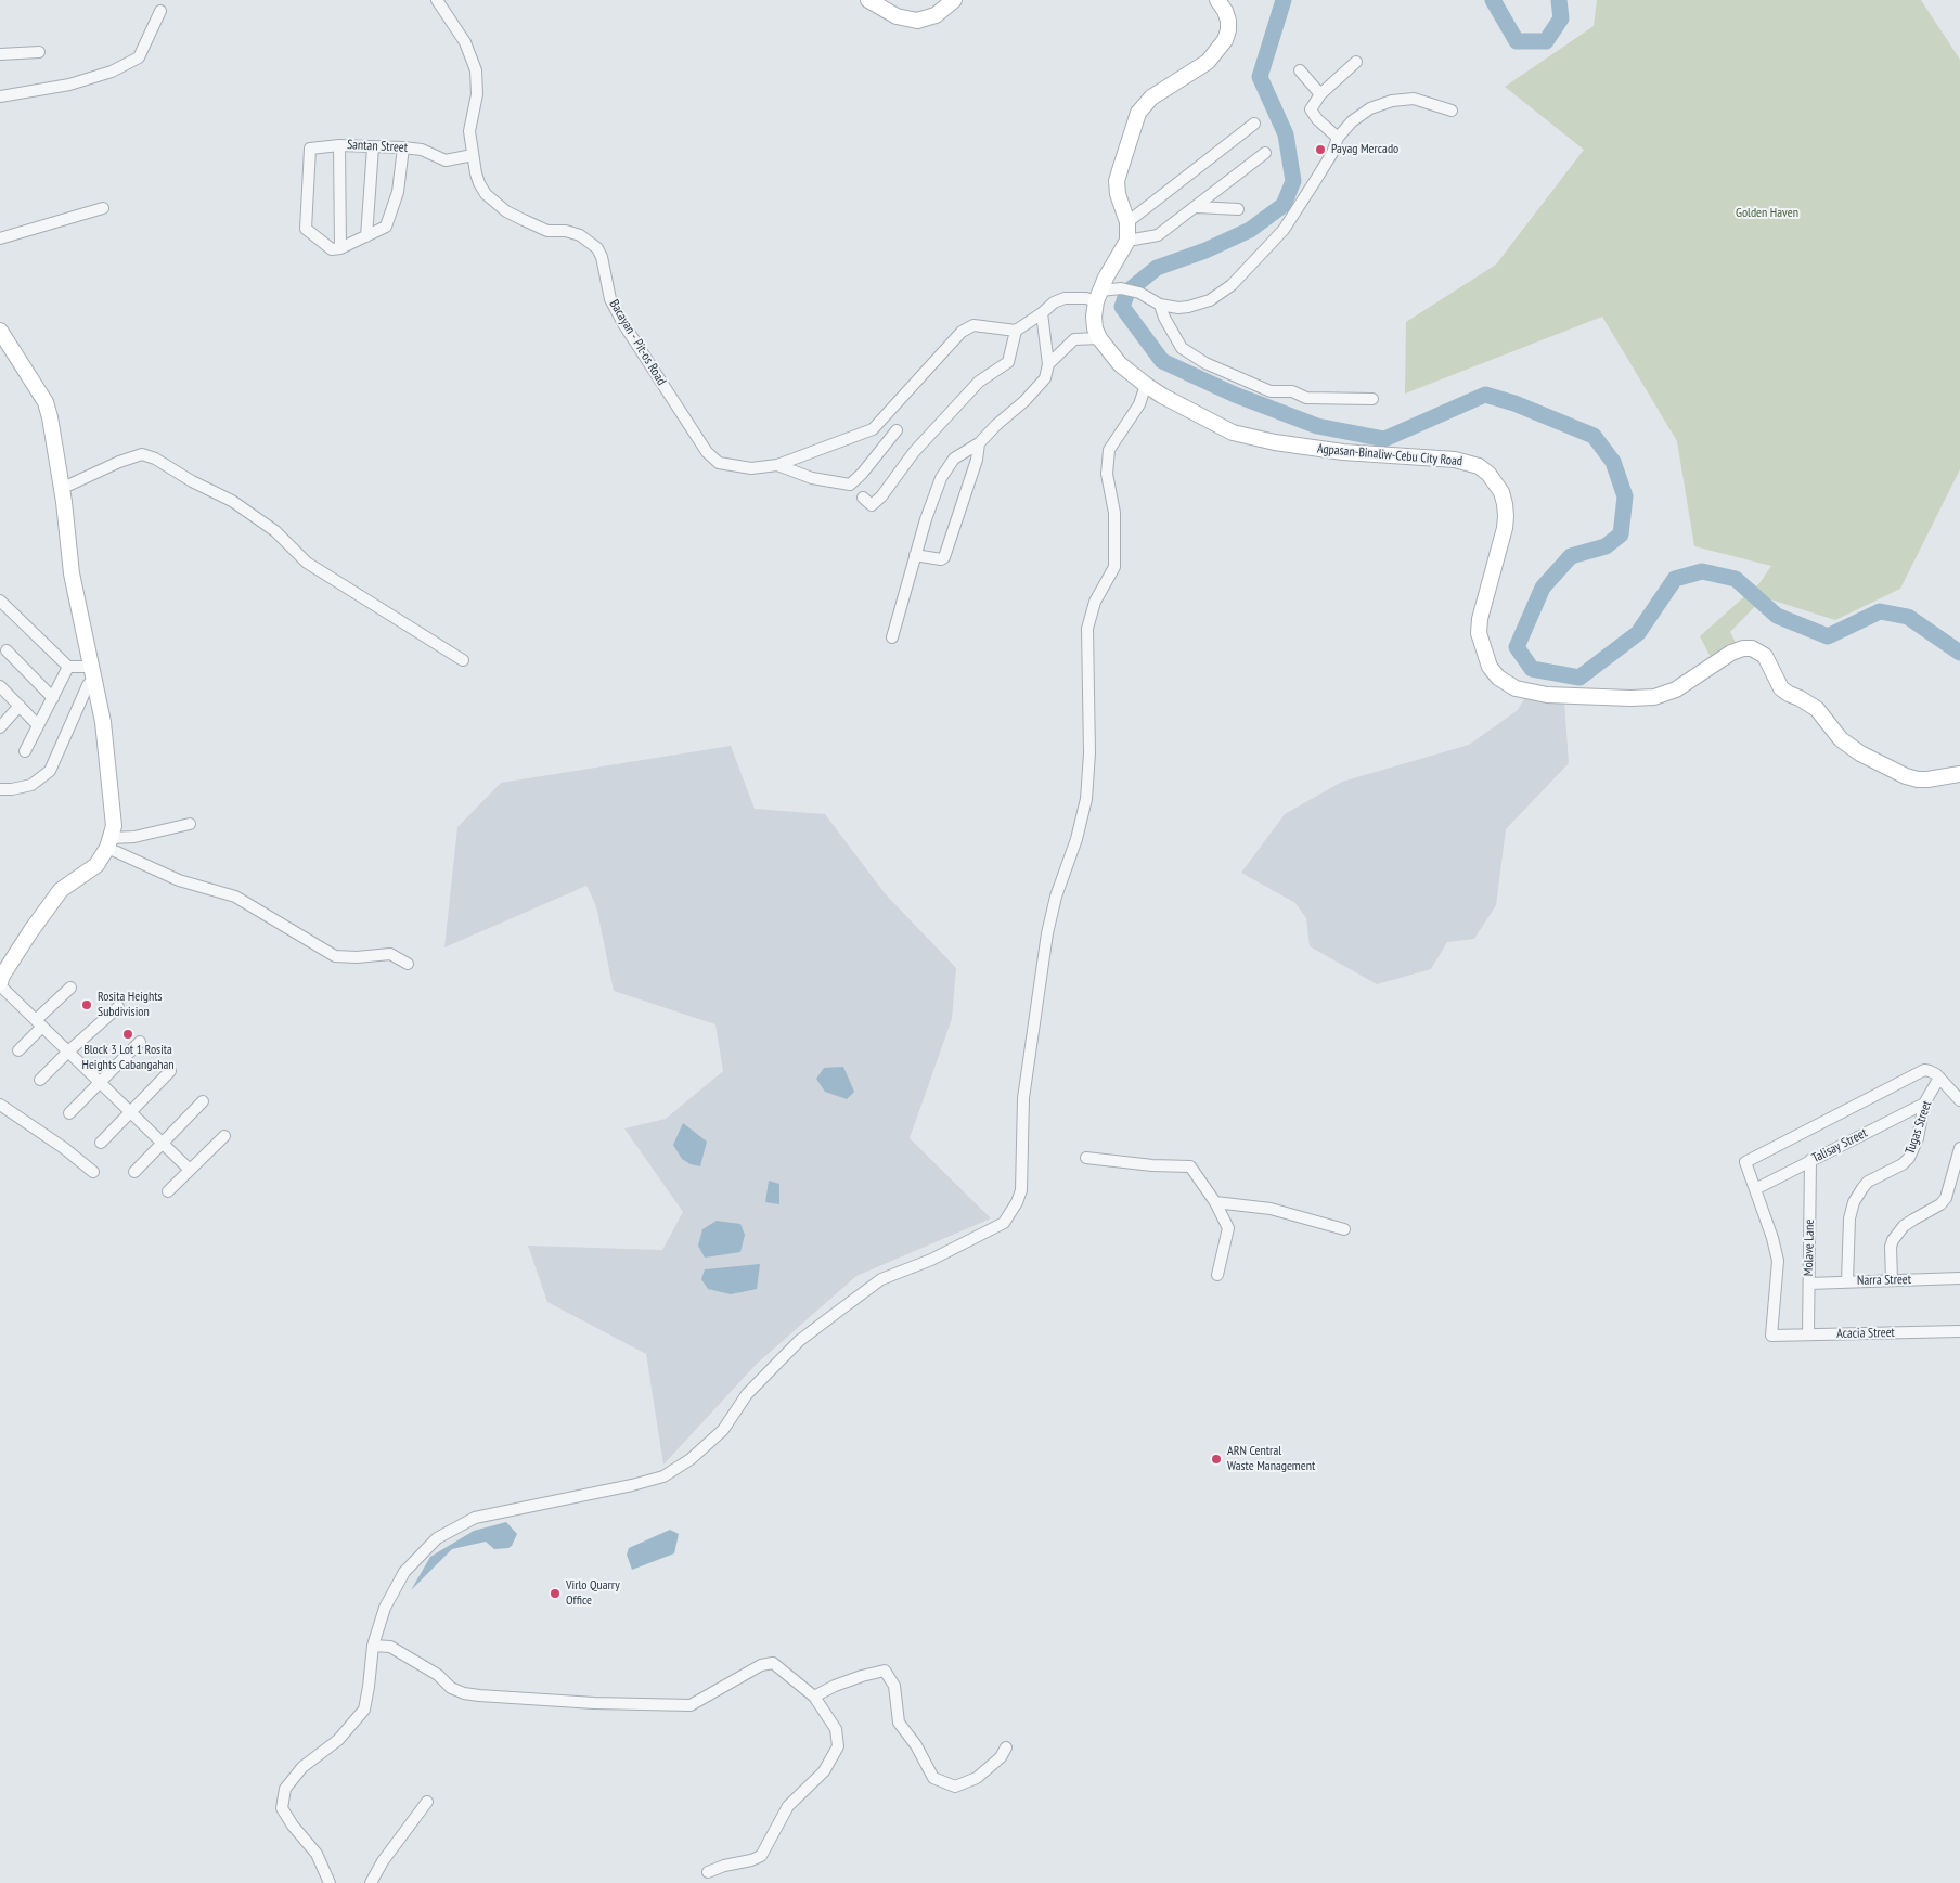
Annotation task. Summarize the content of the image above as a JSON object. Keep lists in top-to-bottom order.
{
  "streets": {
    "main road": ["Agpasan-Binaliw-Cebu City Road"],
    "street": [
      "Santan Street",
      "Bacayan - Pit-os Road",
      "Tugas Street",
      "Talisay Street",
      "Molave Lane",
      "Narra Street",
      "Acacia Street"
    ]
  },
  "crossings": [
    ["Santan Street", "Bacayan - Pit-os Road"],
    ["Tugas Street", "Talisay Street"],
    ["Tugas Street", "Narra Street"],
    ["Talisay Street", "Molave Lane"],
    ["Talisay Street", "Acacia Street"],
    ["Molave Lane", "Narra Street"],
    ["Molave Lane", "Acacia Street"]
  ],
  "parks": ["Golden Haven"],
  "places": [
    "Payag Mercado",
    "Rosita Heights Subdivision",
    "Block 3 Lot 1 Rosita Heights Cabangahan",
    "ARN Central Waste Management",
    "Virlo Quarry Office"
  ]
}
